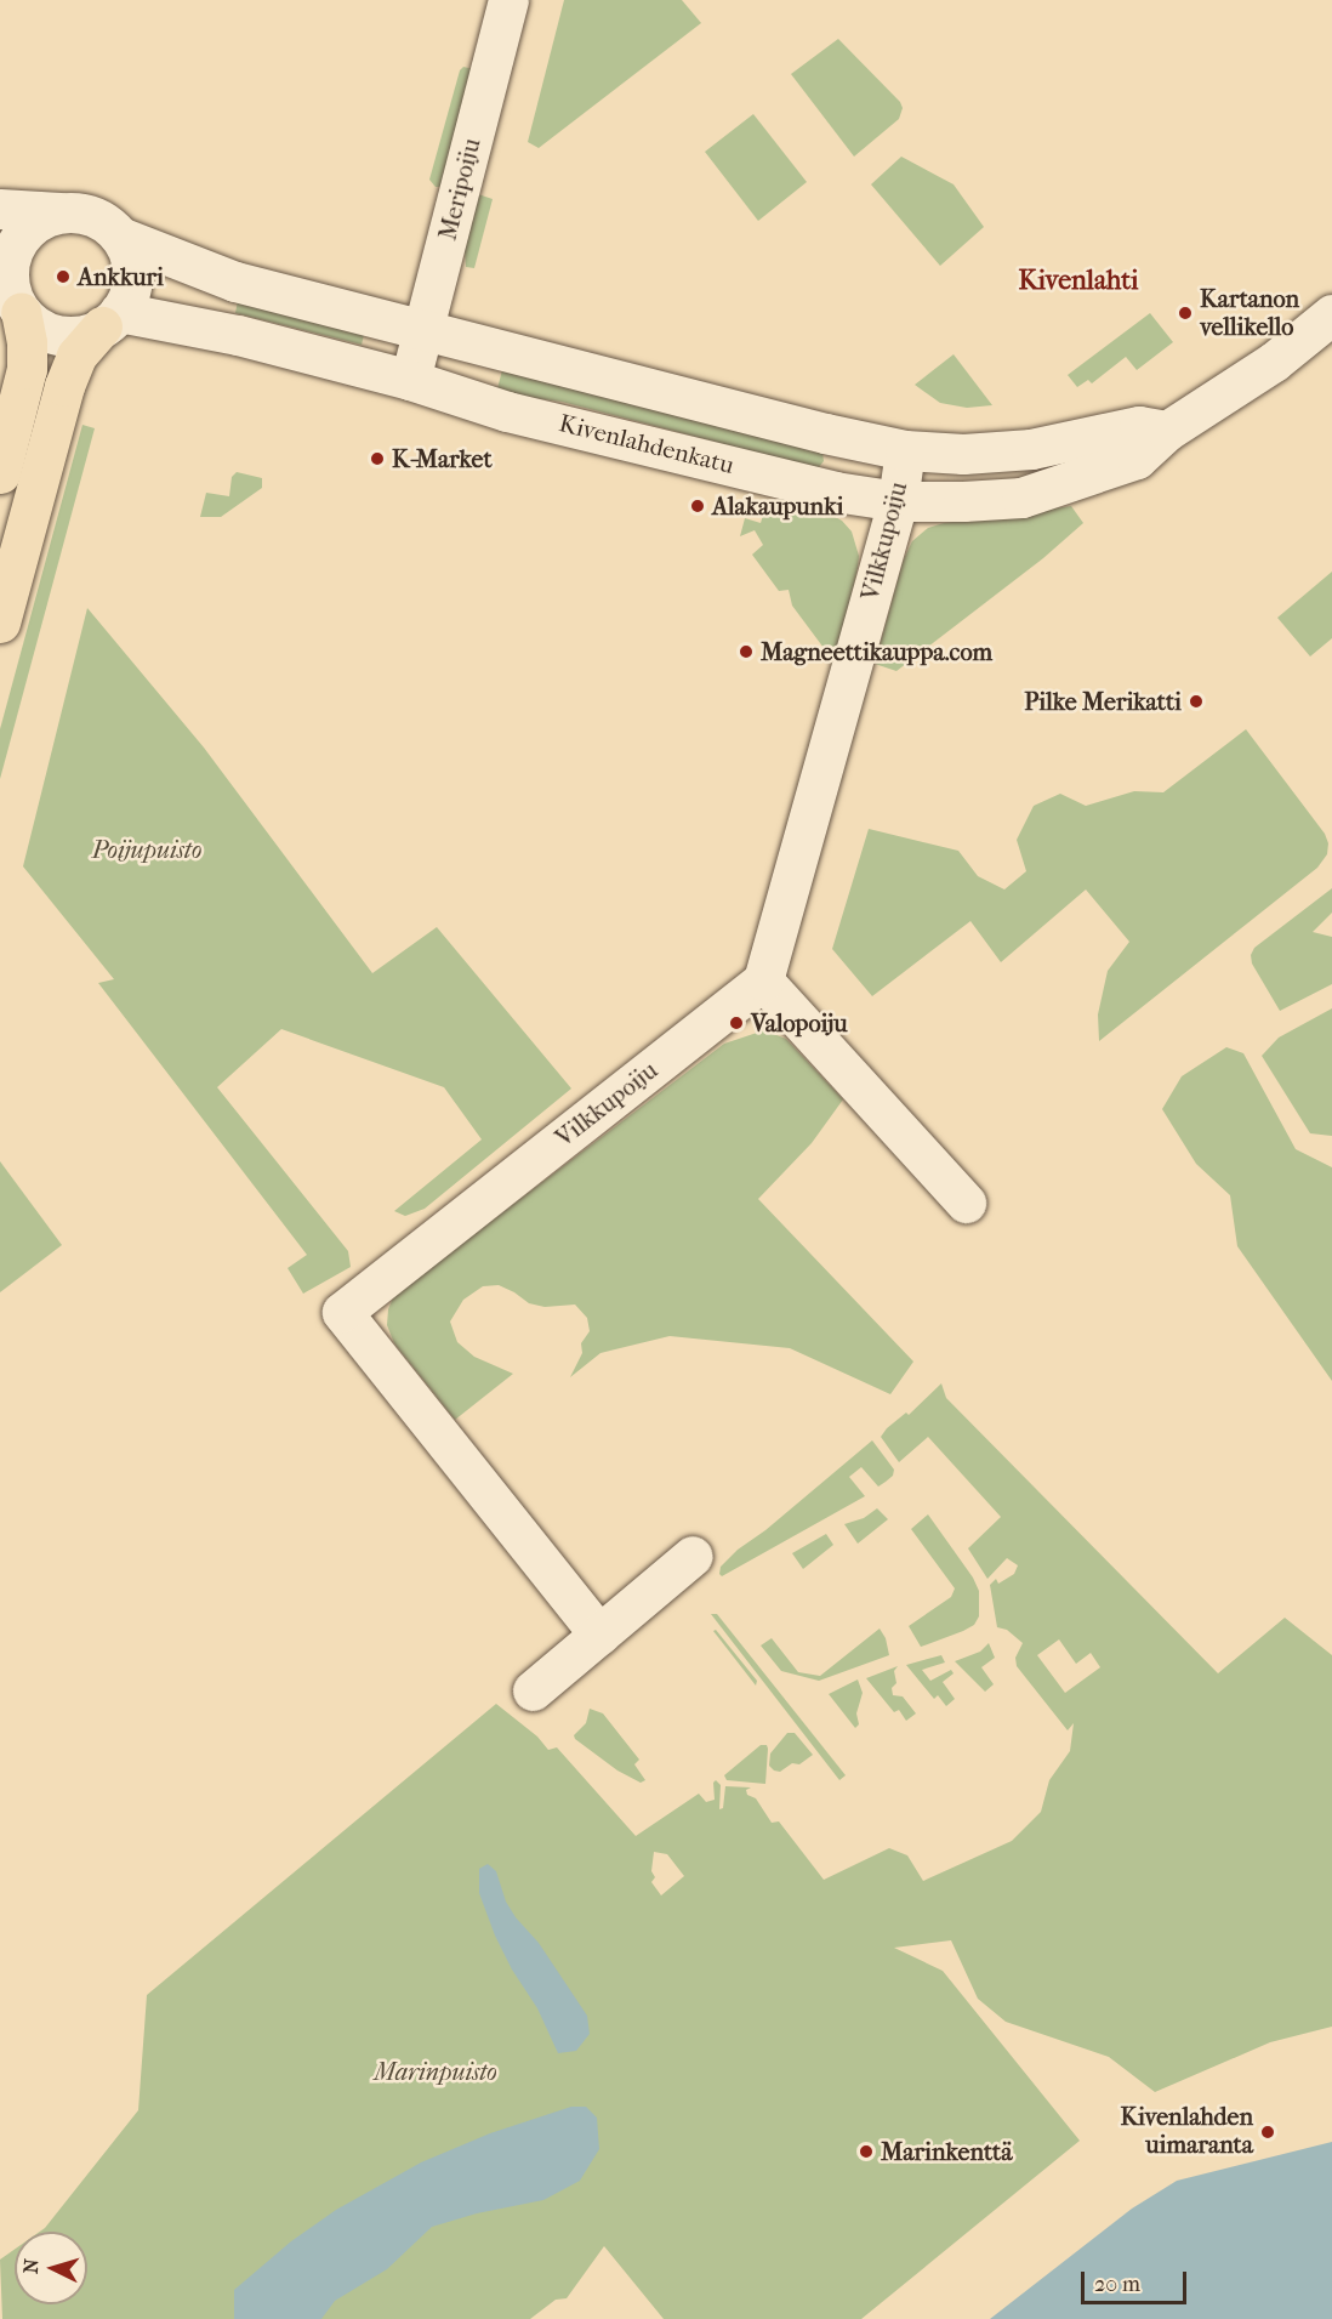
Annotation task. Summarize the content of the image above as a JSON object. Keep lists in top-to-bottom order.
{
  "streets": {
    "street": ["Meripoiju", "Kivenlahdenkatu", "Vilkkupoiju"]
  },
  "crossings": [
    ["Meripoiju", "Kivenlahdenkatu"],
    ["Kivenlahdenkatu", "Vilkkupoiju"]
  ],
  "districts": ["Kivenlahti"],
  "parks": ["Poijupuisto", "Marinpuisto"],
  "places": [
    "Ankkuri",
    "Kartanon vellikello",
    "K-Market",
    "Alakaupunki",
    "Magneettikauppa.com",
    "Pilke Merikatti",
    "Valopoiju",
    "Kivenlahden uimaranta",
    "Marinkenttä"
  ],
  "scale_bar": "20 m",
  "north": "left"
}
